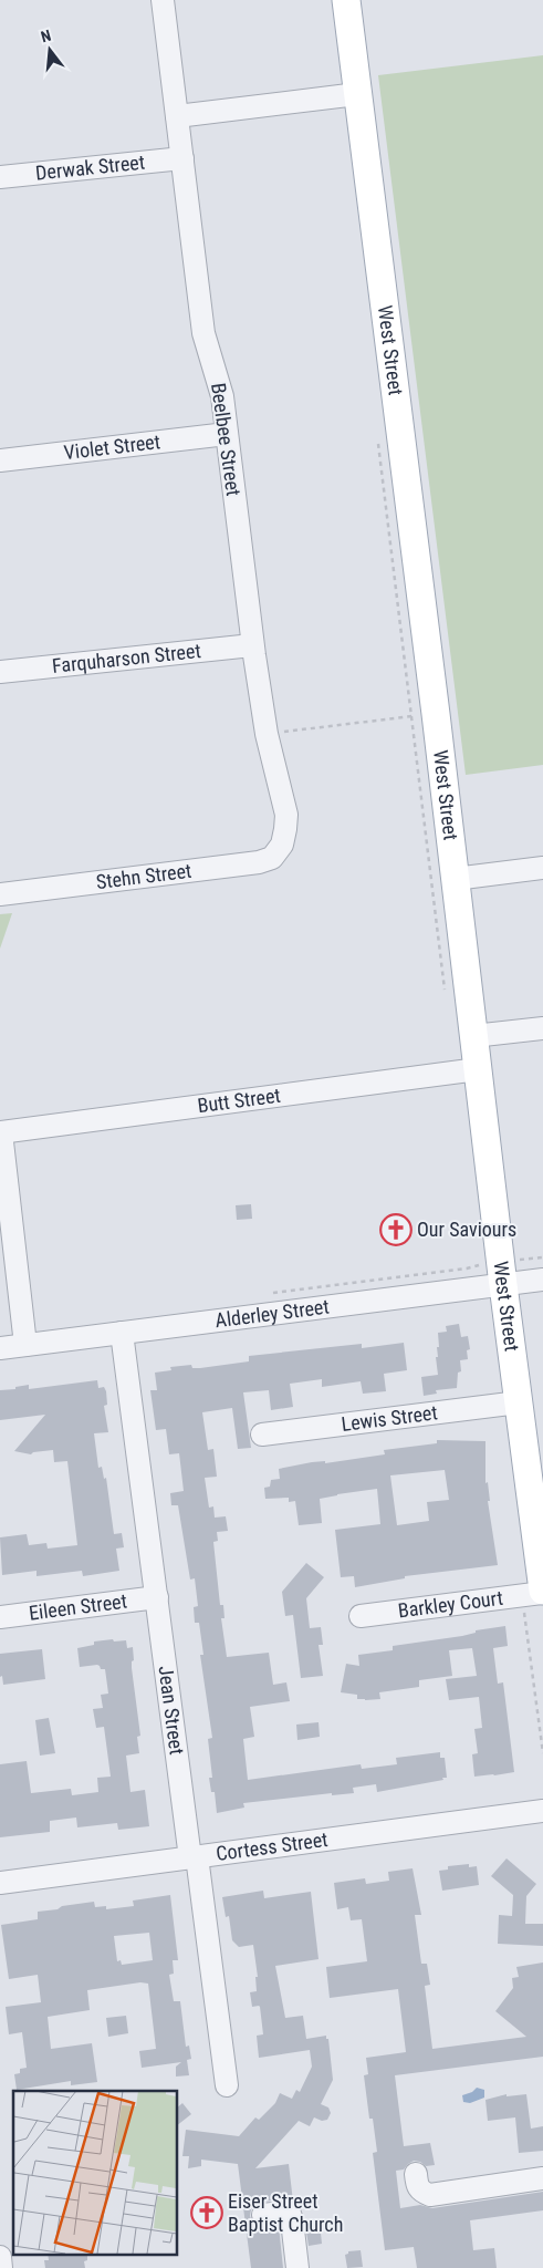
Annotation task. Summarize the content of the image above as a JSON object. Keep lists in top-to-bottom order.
{
  "streets": {
    "main road": ["West Street"],
    "street": [
      "Derwak Street",
      "Beelbee Street",
      "Violet Street",
      "Farquharson Street",
      "Stehn Street",
      "Butt Street",
      "Alderley Street",
      "Lewis Street",
      "Barkley Court",
      "Eileen Street",
      "Jean Street",
      "Cortess Street"
    ]
  },
  "crossings": [
    ["Derwak Street", "Beelbee Street"],
    ["West Street", "Butt Street"],
    ["West Street", "Alderley Street"],
    ["West Street", "Lewis Street"],
    ["West Street", "Barkley Court"],
    ["Beelbee Street", "Violet Street"],
    ["Beelbee Street", "Farquharson Street"],
    ["Beelbee Street", "Stehn Street"],
    ["Alderley Street", "Jean Street"],
    ["Eileen Street", "Jean Street"],
    ["Jean Street", "Cortess Street"]
  ],
  "places": {
    "church": ["Our Saviours", "Eiser Street Baptist Church"]
  },
  "north": "top"
}
